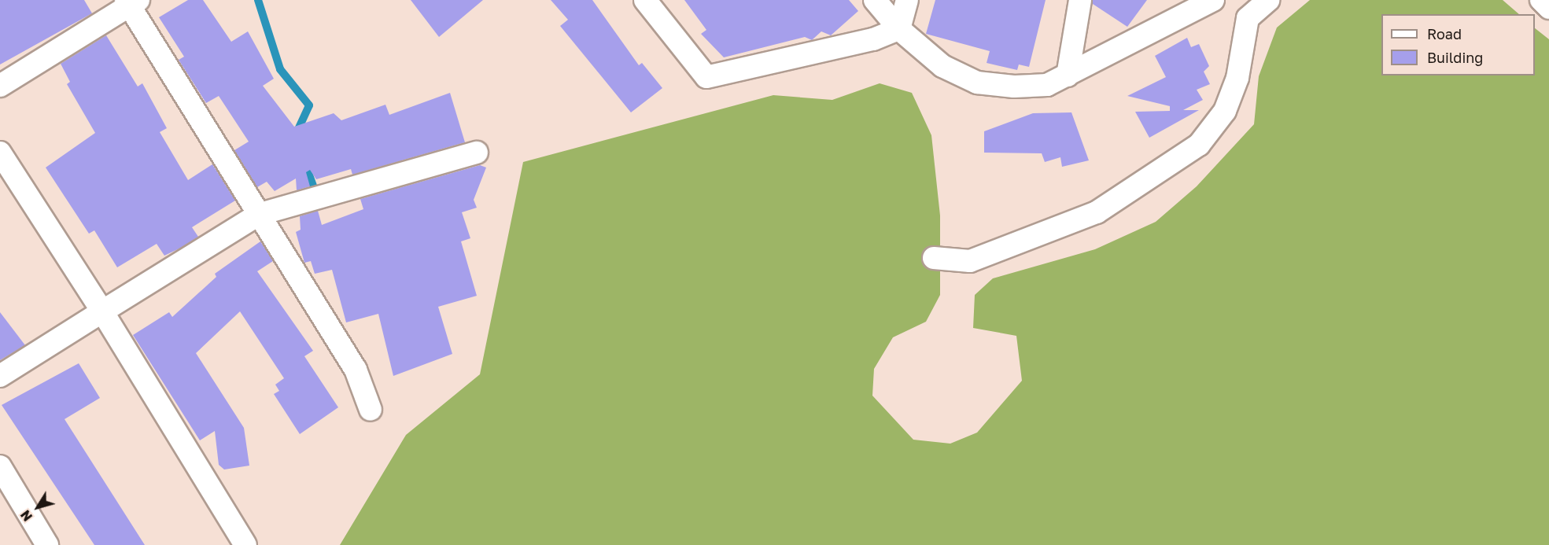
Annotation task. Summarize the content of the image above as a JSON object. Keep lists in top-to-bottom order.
{
  "legend": ["Road", "Building"],
  "north": "bottom left"
}
